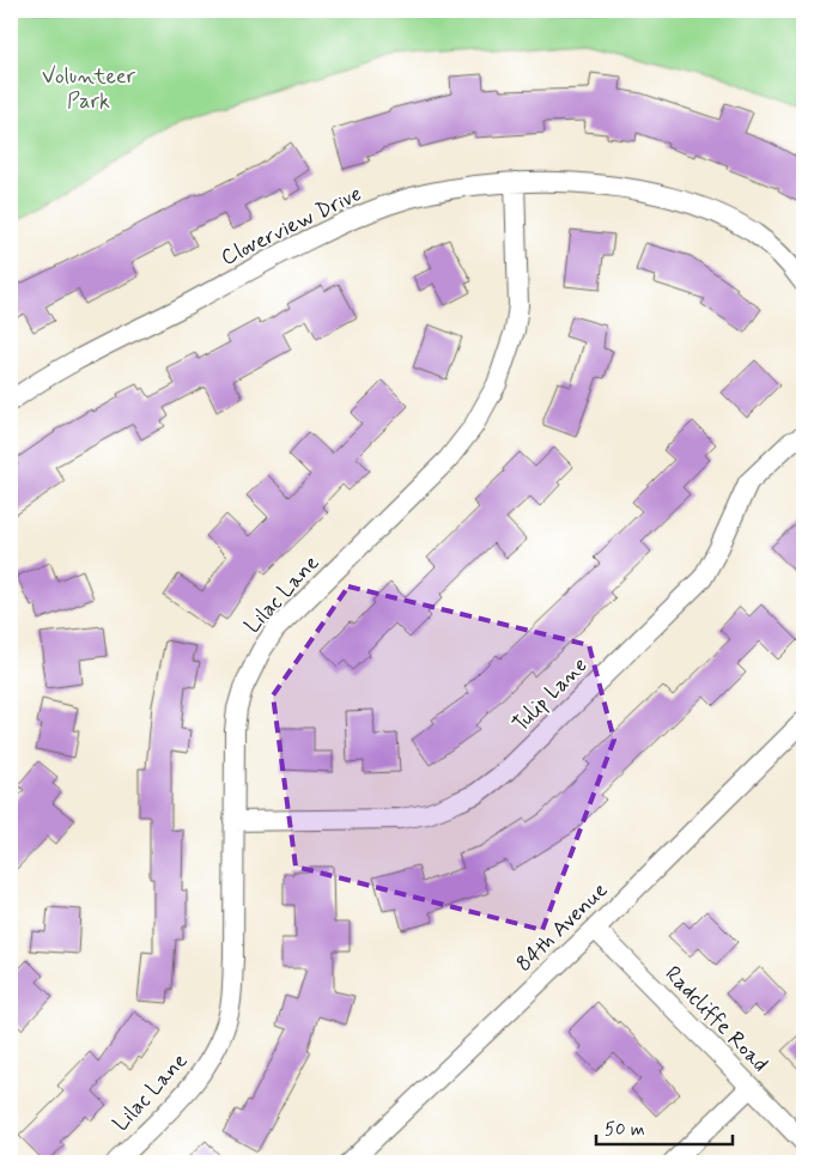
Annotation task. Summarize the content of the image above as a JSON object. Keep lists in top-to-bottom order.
{
  "streets": {
    "street": [
      "Cloverview Drive",
      "Lilac Lane",
      "Tulip Lane",
      "84th Avenue",
      "Radcliffe Road"
    ]
  },
  "crossings": [
    ["Cloverview Drive", "Lilac Lane"],
    ["Lilac Lane", "Tulip Lane"],
    ["84th Avenue", "Radcliffe Road"]
  ],
  "parks": ["Volunteer Park"],
  "scale_bar": "50 m"
}
